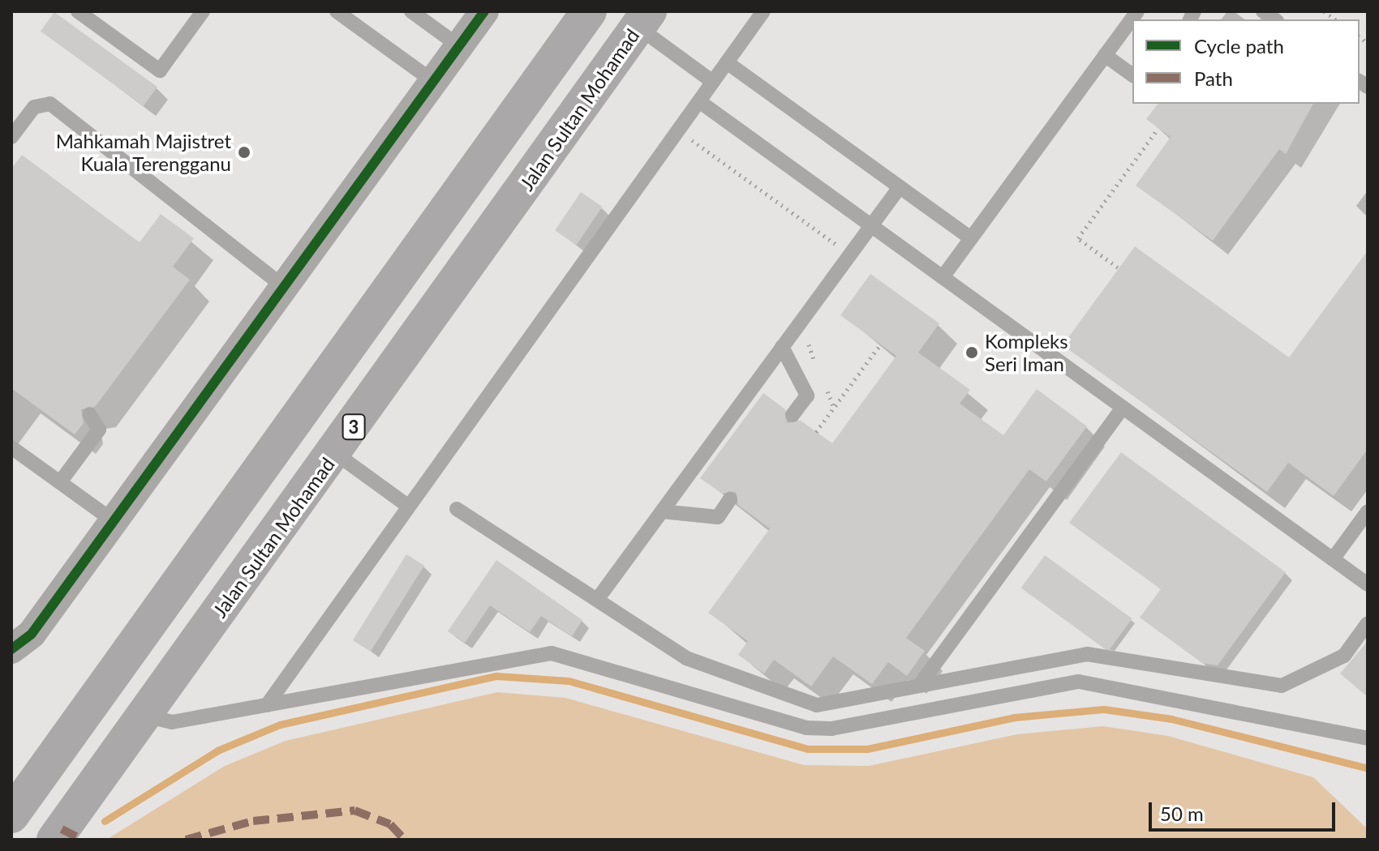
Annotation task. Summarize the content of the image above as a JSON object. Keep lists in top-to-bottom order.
{
  "streets": {
    "highway": ["Jalan Sultan Mohamad", "3"]
  },
  "places": ["Mahkamah Majistret Kuala Terengganu", "Kompleks Seri Iman"],
  "legend": ["Cycle path", "Path"],
  "scale_bar": "50 m"
}
